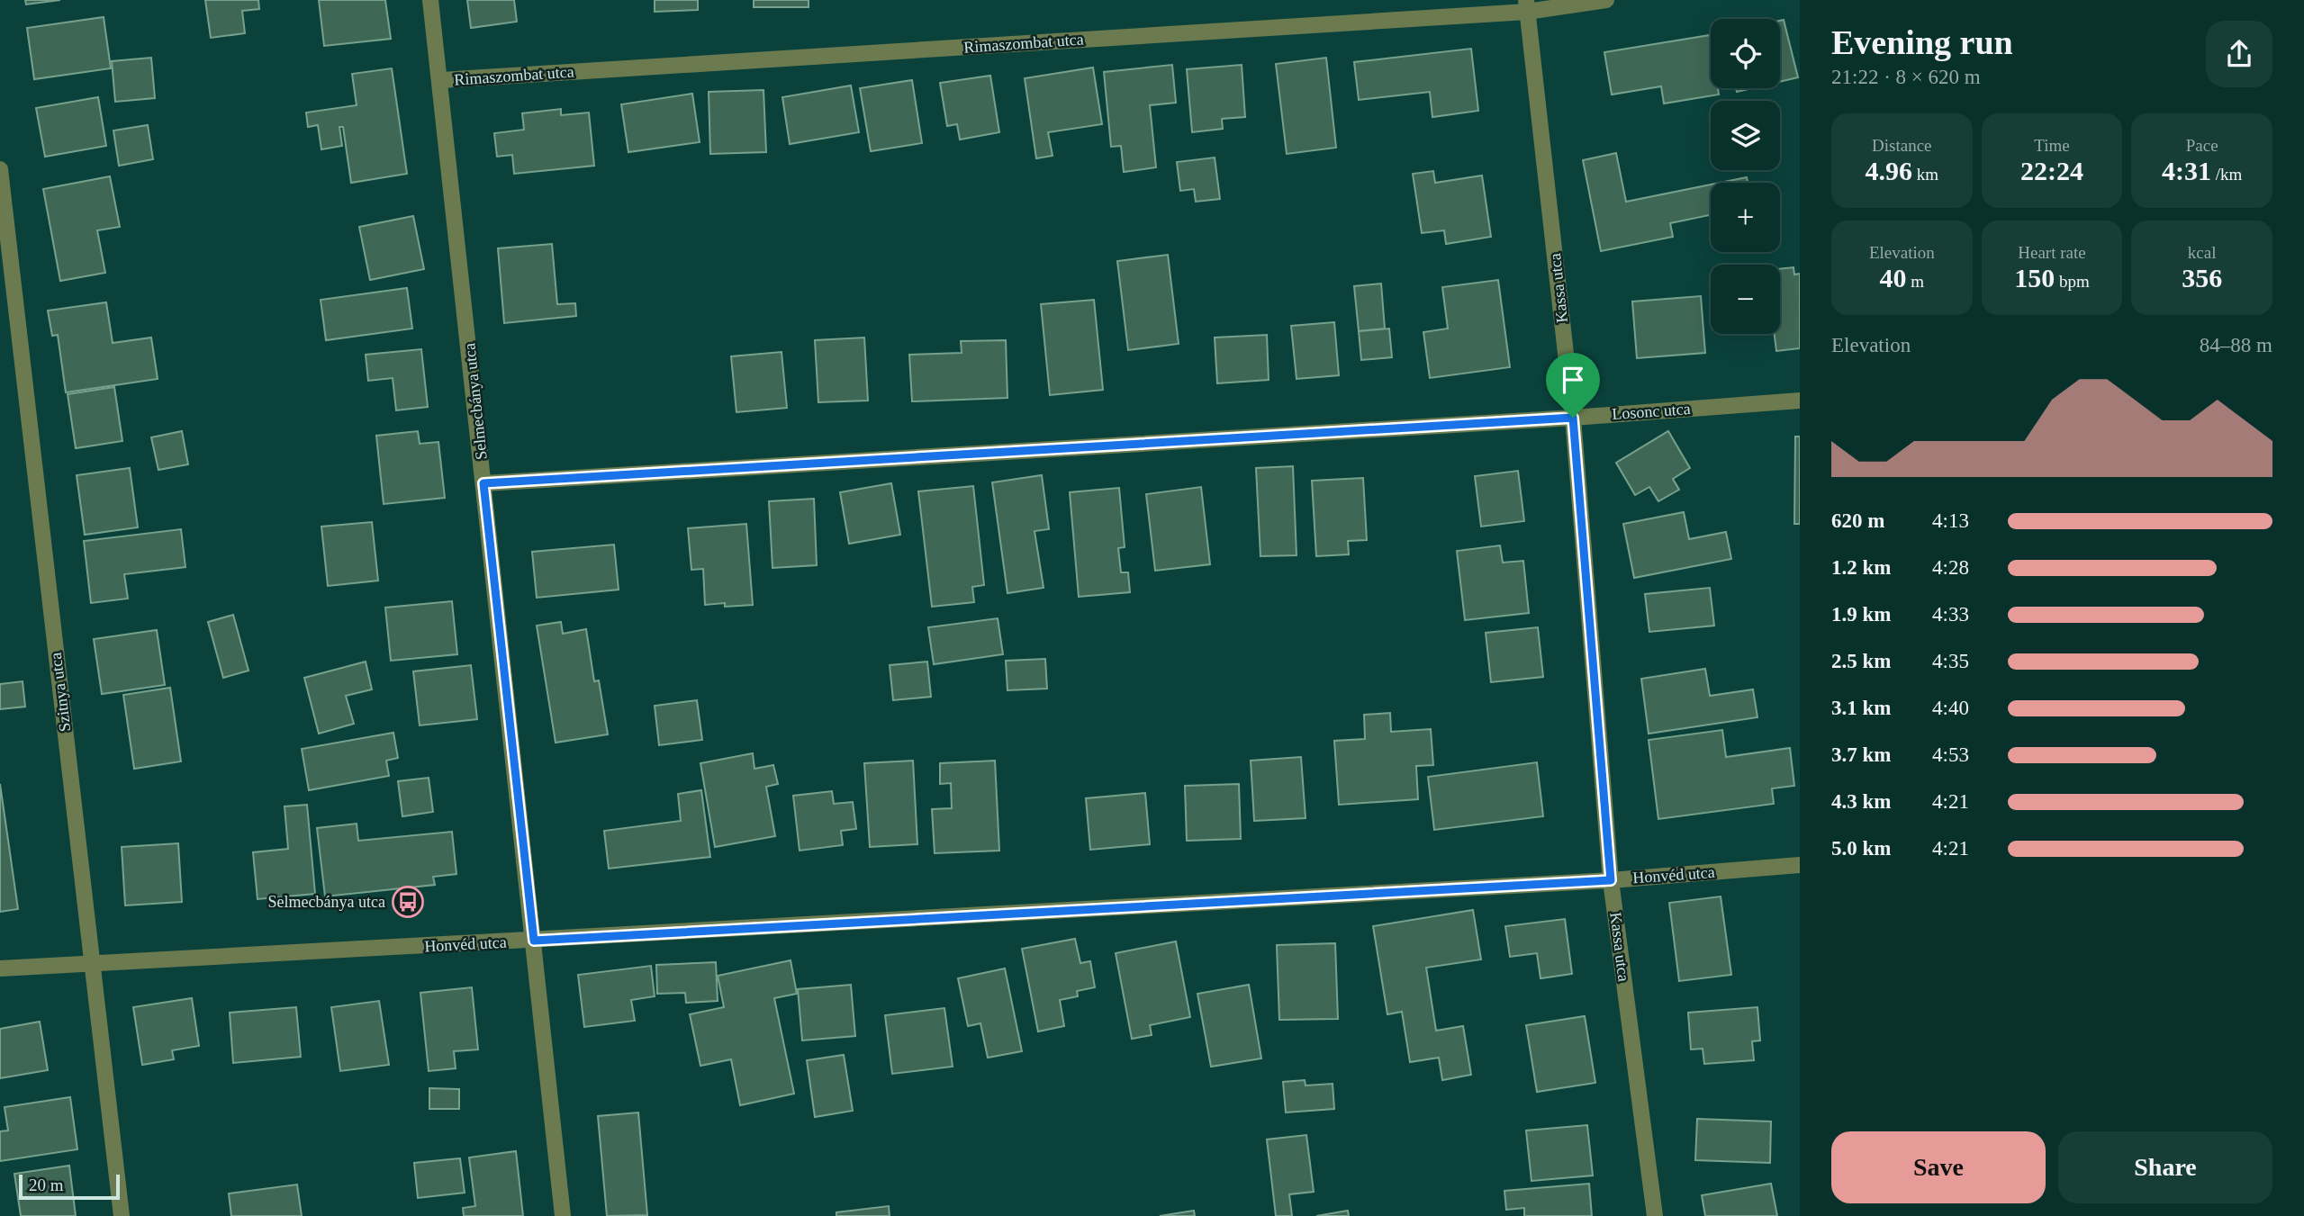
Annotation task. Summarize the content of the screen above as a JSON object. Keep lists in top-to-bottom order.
{
  "streets": {
    "street": [
      "Rimaszombat utca",
      "Kassa utca",
      "Selmecbánya utca",
      "Losonc utca",
      "Szitnya utca",
      "Honvéd utca"
    ]
  },
  "crossings": [
    ["Rimaszombat utca", "Kassa utca"],
    ["Rimaszombat utca", "Selmecbánya utca"],
    ["Kassa utca", "Losonc utca"],
    ["Kassa utca", "Honvéd utca"],
    ["Selmecbánya utca", "Losonc utca"],
    ["Selmecbánya utca", "Honvéd utca"],
    ["Szitnya utca", "Honvéd utca"]
  ],
  "places": {
    "bus stop": ["Selmecbánya utca"]
  },
  "scale_bar": "20 m",
  "page": {
    "heading": ["Evening run", "21:22 · 8 × 620 m"],
    "map_buttons": ["+", "−"],
    "stats": [
      ["Distance", "4.96 km"],
      ["Time", "22:24"],
      ["Pace", "4:31 /km"],
      ["Elevation", "40 m"],
      ["Heart rate", "150 bpm"],
      ["kcal", "356"]
    ],
    "chart": ["Elevation", "84–88 m"],
    "list": [
      {
        "name": "620 m",
        "note": "4:13"
      },
      {
        "name": "1.2 km",
        "note": "4:28"
      },
      {
        "name": "1.9 km",
        "note": "4:33"
      },
      {
        "name": "2.5 km",
        "note": "4:35"
      },
      {
        "name": "3.1 km",
        "note": "4:40"
      },
      {
        "name": "3.7 km",
        "note": "4:53"
      },
      {
        "name": "4.3 km",
        "note": "4:21"
      },
      {
        "name": "5.0 km",
        "note": "4:21"
      }
    ],
    "buttons": ["Save", "Share"],
    "scale": "20 m"
  }
}
